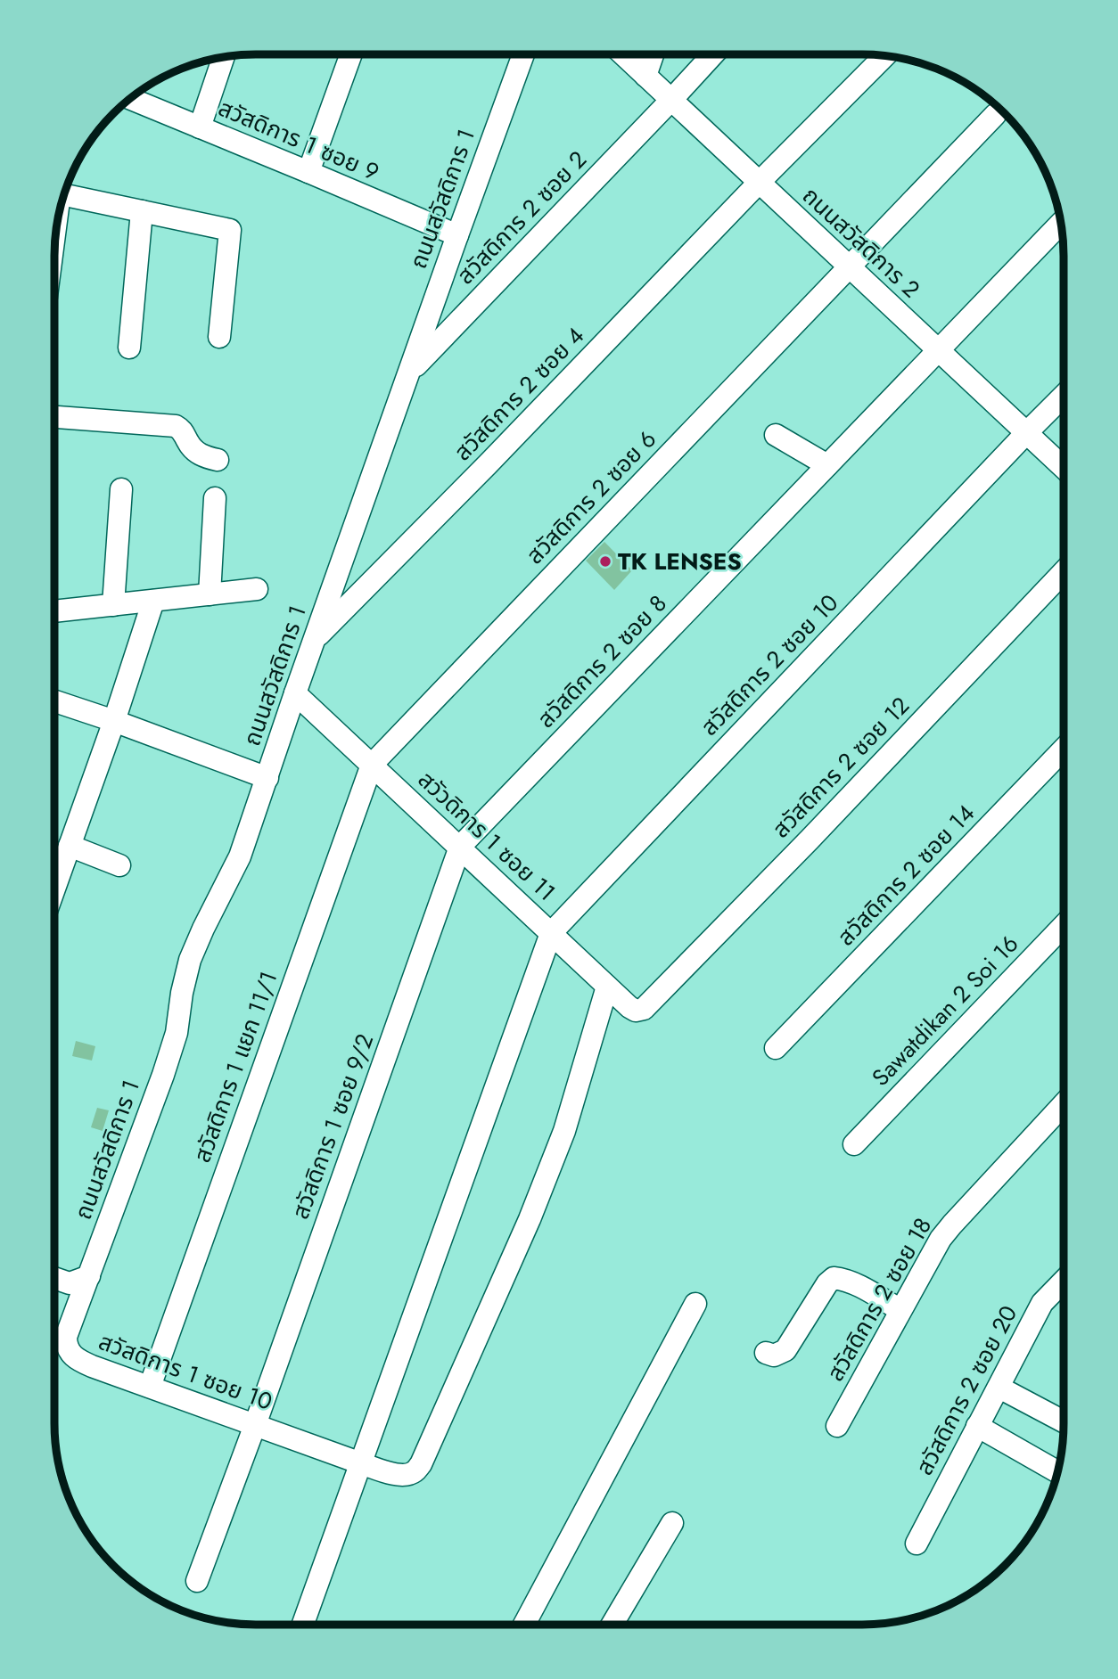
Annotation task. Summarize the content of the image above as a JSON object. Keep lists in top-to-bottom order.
{
  "streets": {
    "street": [
      "สวัสดิการ 1 ซอย 9",
      "ถนนสวัสดิการ 1",
      "สวัสดิการ 2 ซอย 2",
      "ถนนสวัสดิการ 2",
      "สวัสดิการ 2 ซอย 4",
      "สวัสดิการ 2 ซอย 6",
      "สวัสดิการ 2 ซอย 8",
      "สวัสดิการ 2 ซอย 10",
      "สวัสดิการ 2 ซอย 12",
      "สวัวดิการ 1 ซอย 11",
      "สวัสดิการ 2 ซอย 14",
      "Sawatdikan 2 Soi 16",
      "สวัสดิการ 1 แยก 11/1",
      "สวัสดิการ 1 ซอย 9/2",
      "สวัสดิการ 2 ซอย 18",
      "สวัสดิการ 1 ซอย 10",
      "สวัสดิการ 2 ซอย 20"
    ]
  },
  "crossings": [
    ["สวัสดิการ 1 ซอย 9", "ถนนสวัสดิการ 1"],
    ["ถนนสวัสดิการ 1", "สวัสดิการ 2 ซอย 2"],
    ["ถนนสวัสดิการ 1", "สวัสดิการ 2 ซอย 4"],
    ["ถนนสวัสดิการ 1", "สวัวดิการ 1 ซอย 11"],
    ["ถนนสวัสดิการ 1", "สวัสดิการ 1 ซอย 10"],
    ["สวัสดิการ 2 ซอย 2", "ถนนสวัสดิการ 2"],
    ["ถนนสวัสดิการ 2", "สวัสดิการ 2 ซอย 4"],
    ["ถนนสวัสดิการ 2", "สวัสดิการ 2 ซอย 6"],
    ["ถนนสวัสดิการ 2", "สวัสดิการ 2 ซอย 8"],
    ["ถนนสวัสดิการ 2", "สวัสดิการ 2 ซอย 10"],
    ["สวัสดิการ 2 ซอย 6", "สวัวดิการ 1 ซอย 11"],
    ["สวัสดิการ 2 ซอย 6", "สวัสดิการ 1 แยก 11/1"],
    ["สวัสดิการ 2 ซอย 8", "สวัวดิการ 1 ซอย 11"],
    ["สวัสดิการ 2 ซอย 8", "สวัสดิการ 1 ซอย 9/2"],
    ["สวัสดิการ 2 ซอย 10", "สวัวดิการ 1 ซอย 11"],
    ["สวัสดิการ 2 ซอย 12", "สวัวดิการ 1 ซอย 11"],
    ["สวัวดิการ 1 ซอย 11", "สวัสดิการ 1 แยก 11/1"],
    ["สวัวดิการ 1 ซอย 11", "สวัสดิการ 1 ซอย 9/2"],
    ["สวัวดิการ 1 ซอย 11", "สวัสดิการ 1 ซอย 10"],
    ["สวัสดิการ 1 แยก 11/1", "สวัสดิการ 1 ซอย 10"],
    ["สวัสดิการ 1 ซอย 9/2", "สวัสดิการ 1 ซอย 10"]
  ],
  "places": ["TK LENSES"]
}
